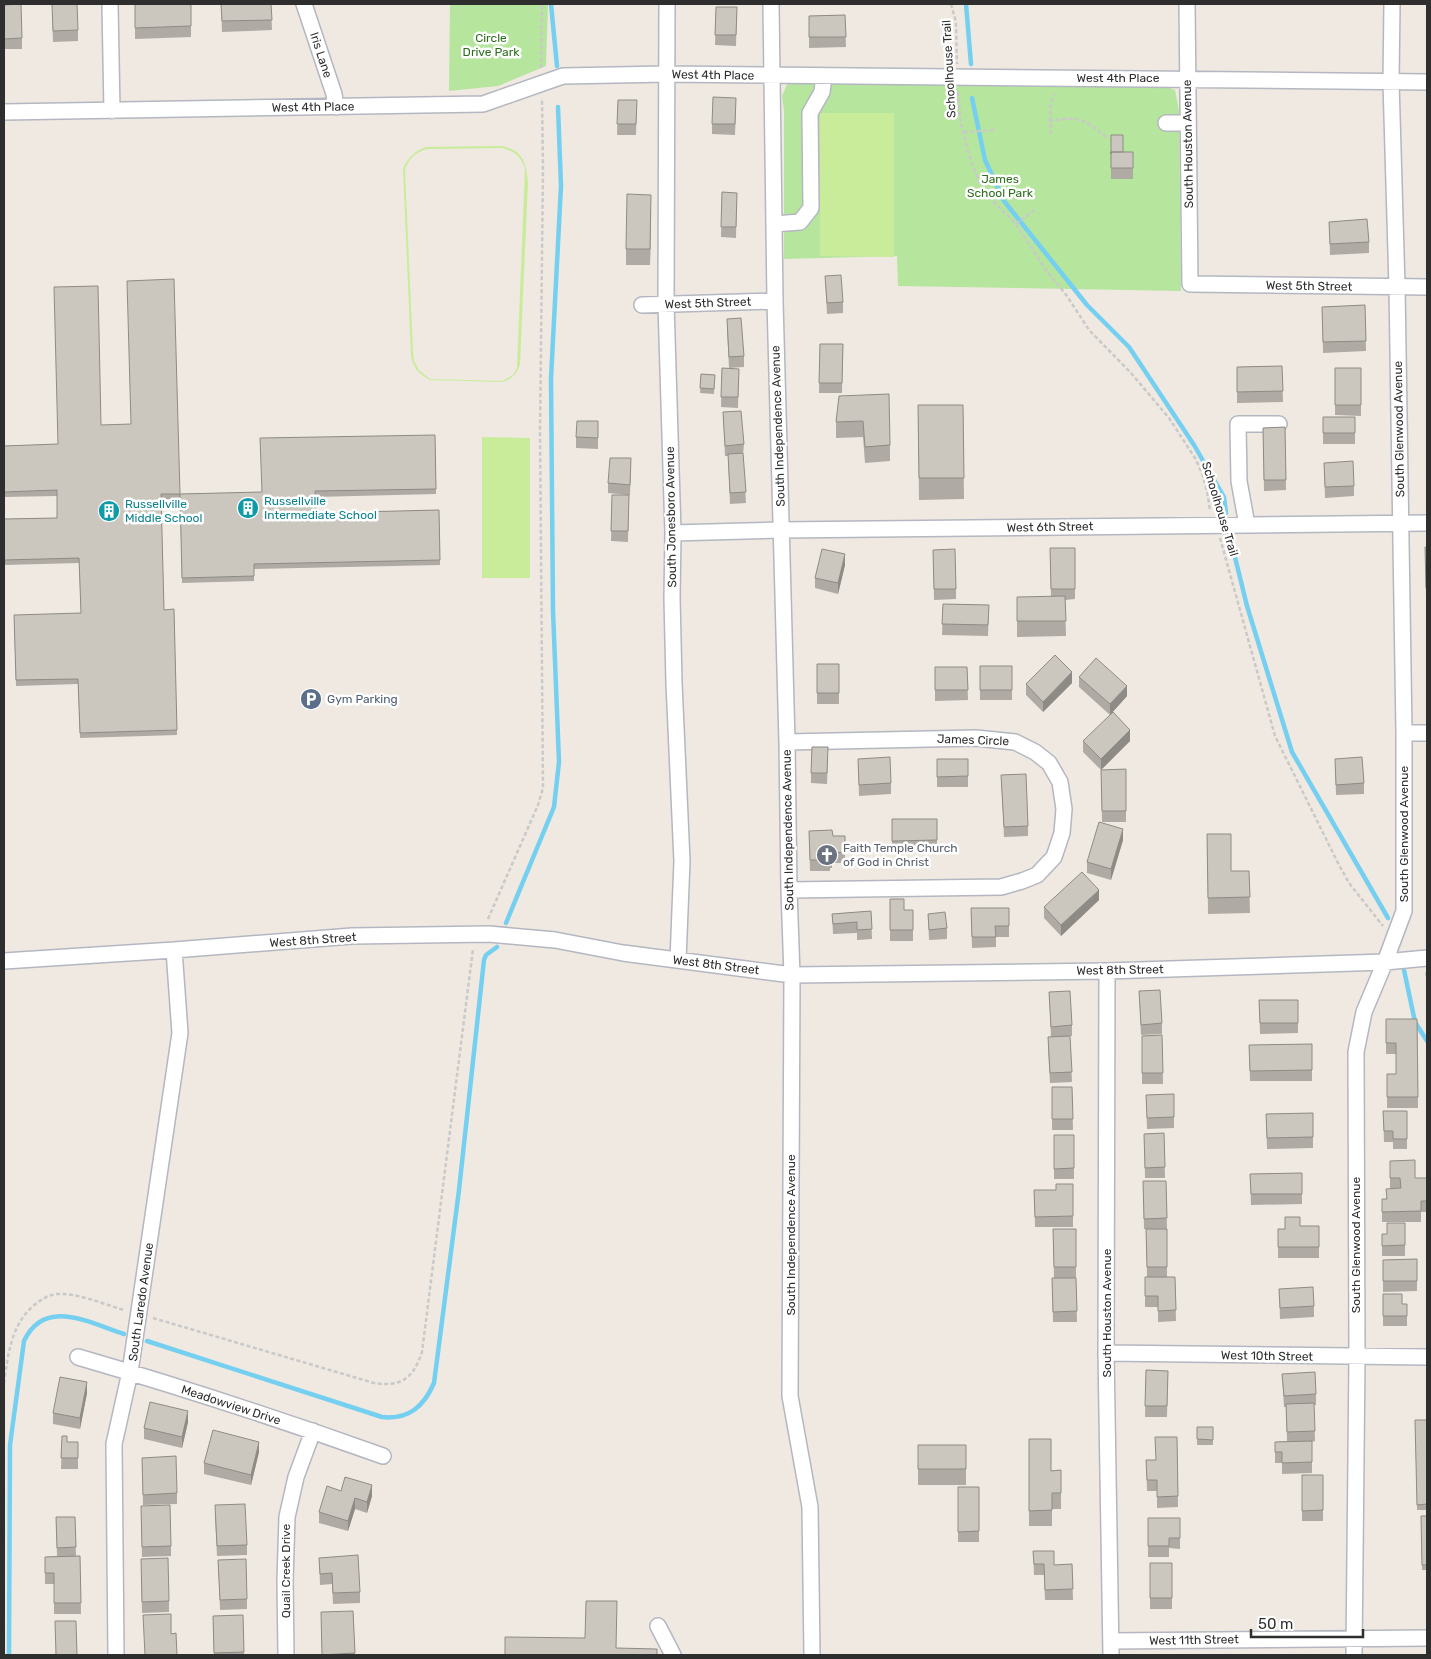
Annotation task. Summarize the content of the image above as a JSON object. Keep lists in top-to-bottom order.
{
  "streets": {
    "street": [
      "Iris Lane",
      "West 4th Place",
      "South Houston Avenue",
      "West 5th Street",
      "South Independence Avenue",
      "South Glenwood Avenue",
      "South Jonesboro Avenue",
      "West 6th Street",
      "James Circle",
      "West 8th Street",
      "South Laredo Avenue",
      "West 10th Street",
      "Meadowview Drive",
      "Quail Creek Drive",
      "West 11th Street"
    ],
    "path": ["Schoolhouse Trail"]
  },
  "crossings": [
    ["Iris Lane", "West 4th Place"],
    ["Schoolhouse Trail", "West 4th Place"],
    ["Schoolhouse Trail", "South Glenwood Avenue"],
    ["Schoolhouse Trail", "West 6th Street"],
    ["West 4th Place", "South Houston Avenue"],
    ["West 4th Place", "South Independence Avenue"],
    ["West 4th Place", "South Glenwood Avenue"],
    ["West 4th Place", "South Jonesboro Avenue"],
    ["South Houston Avenue", "West 5th Street"],
    ["South Houston Avenue", "West 8th Street"],
    ["South Houston Avenue", "West 10th Street"],
    ["South Houston Avenue", "West 11th Street"],
    ["West 5th Street", "South Independence Avenue"],
    ["West 5th Street", "South Glenwood Avenue"],
    ["West 5th Street", "South Jonesboro Avenue"],
    ["South Independence Avenue", "West 6th Street"],
    ["South Independence Avenue", "James Circle"],
    ["South Independence Avenue", "West 8th Street"],
    ["South Glenwood Avenue", "West 6th Street"],
    ["South Glenwood Avenue", "West 8th Street"],
    ["South Glenwood Avenue", "West 10th Street"],
    ["South Glenwood Avenue", "West 11th Street"],
    ["South Jonesboro Avenue", "West 6th Street"],
    ["South Jonesboro Avenue", "West 8th Street"],
    ["West 8th Street", "South Laredo Avenue"],
    ["South Laredo Avenue", "Meadowview Drive"],
    ["Meadowview Drive", "Quail Creek Drive"]
  ],
  "parks": ["Circle Drive Park", "James School Park"],
  "places": {
    "building": ["Russellville Intermediate School", "Russellville Middle School"],
    "parking": ["Gym Parking"],
    "church": ["Faith Temple Church of God in Christ"]
  },
  "scale_bar": "50 m"
}
